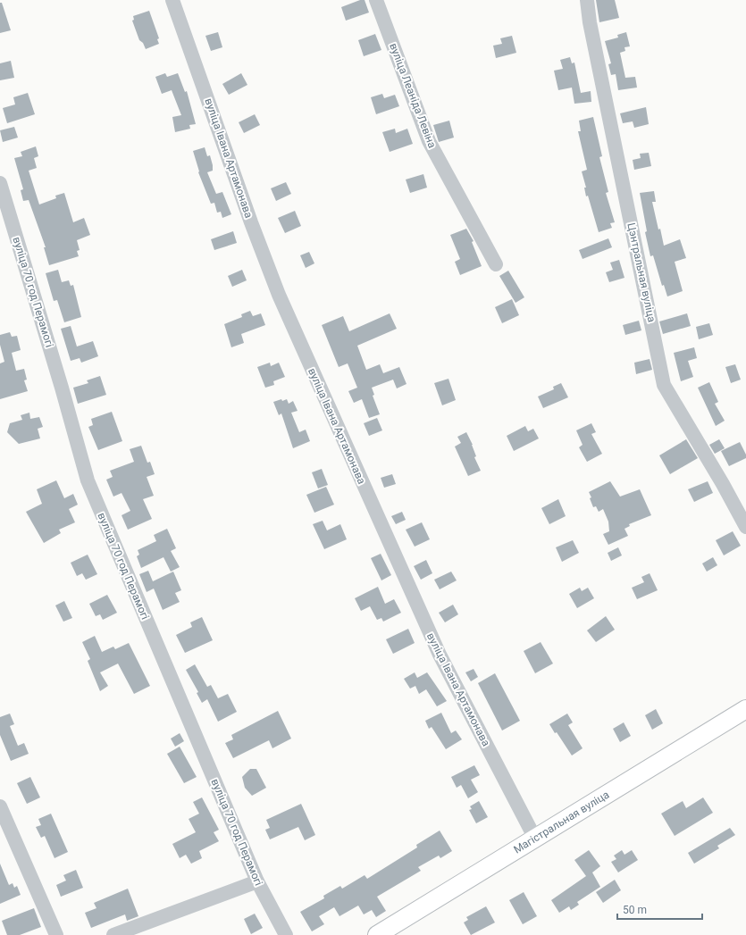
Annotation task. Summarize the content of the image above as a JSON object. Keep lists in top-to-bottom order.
{
  "streets": {
    "main road": ["Магістральная вуліца"],
    "street": [
      "вуліца Леаніда Левіна",
      "вуліца Івана Артамонава",
      "Цэнтральная вуліца",
      "вуліца 70 год Перамогі"
    ]
  },
  "crossings": [
    ["вуліца Івана Артамонава", "Магістральная вуліца"]
  ],
  "scale_bar": "50 m"
}
